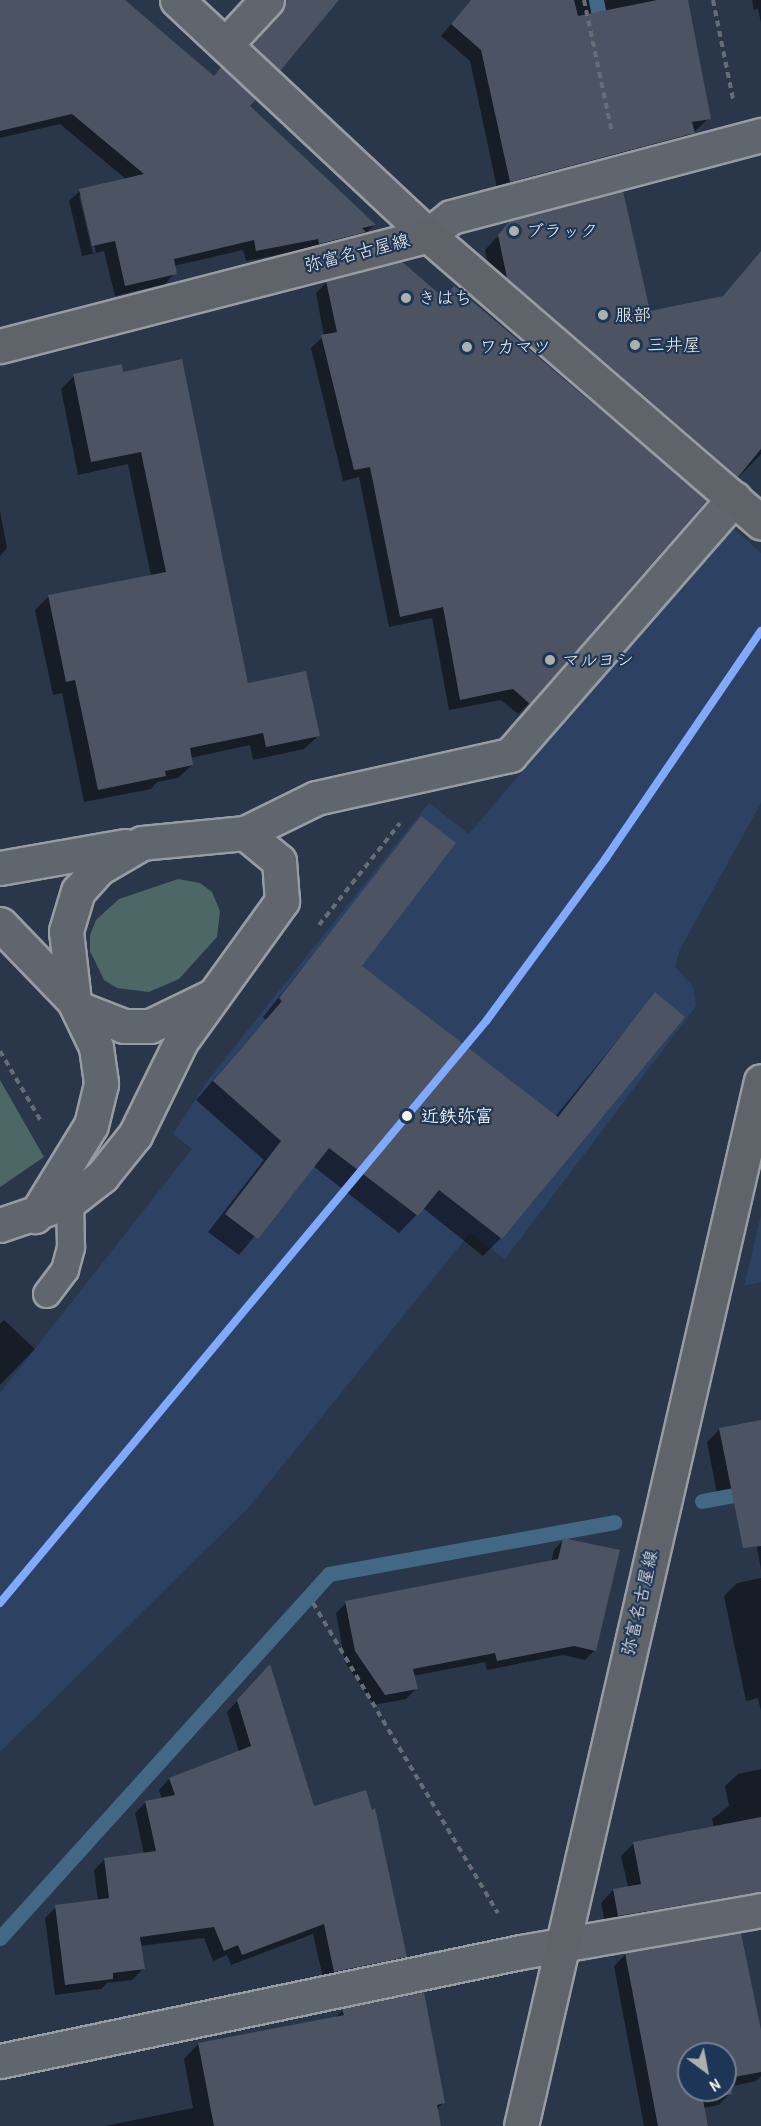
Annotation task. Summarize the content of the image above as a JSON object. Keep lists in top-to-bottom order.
{
  "streets": {
    "main road": ["弥富名古屋線"]
  },
  "places": [
    "ブラック",
    "きはち",
    "服部",
    "三井屋",
    "ワカマツ",
    "マルヨシ",
    "近鉄弥富"
  ],
  "north": "bottom right"
}
